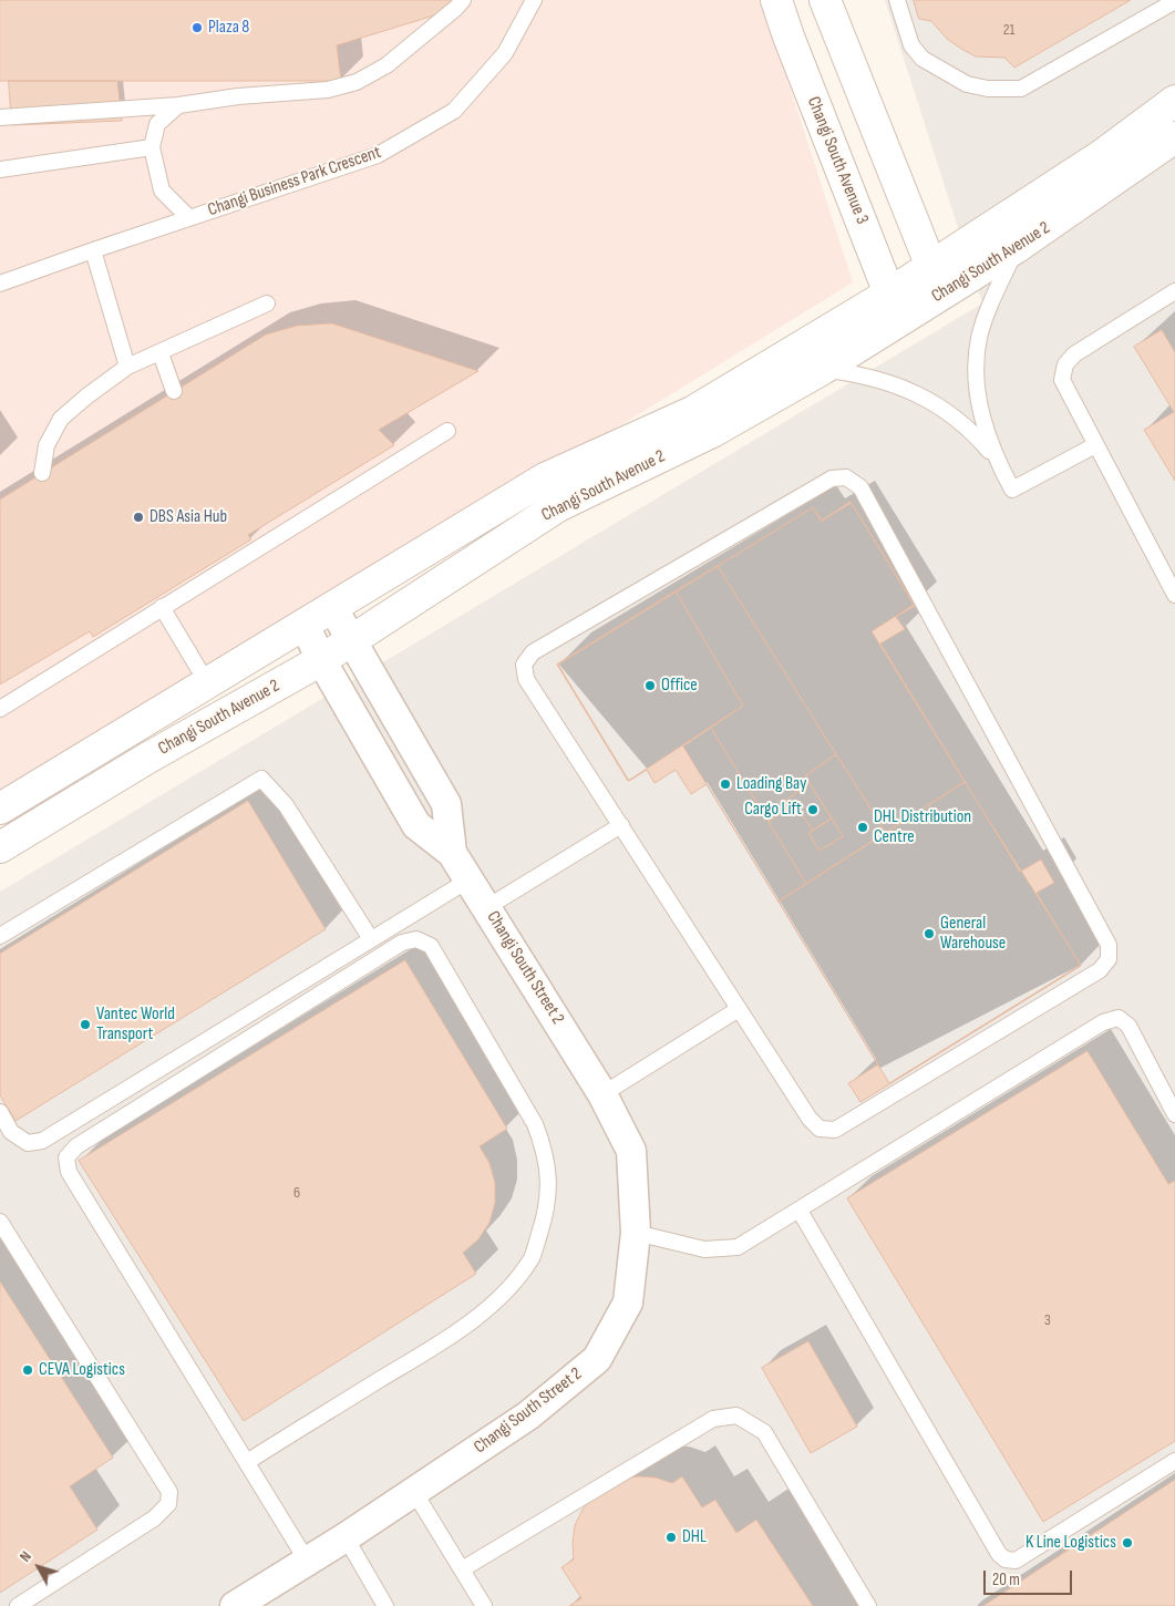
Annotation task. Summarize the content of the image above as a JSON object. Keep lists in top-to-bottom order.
{
  "streets": {
    "street": ["Changi South Avenue 3", "Changi South Avenue 2", "Changi South Street 2"],
    "lane": ["Changi Business Park Crescent"]
  },
  "crossings": [
    ["Changi South Avenue 3", "Changi South Avenue 2"],
    ["Changi South Avenue 2", "Changi South Street 2"]
  ],
  "places": [
    "Plaza 8",
    "DBS Asia Hub",
    "Office",
    "Loading Bay",
    "Cargo Lift",
    "DHL Distribution Centre",
    "General Warehouse",
    "Vantec World Transport",
    "CEVA Logistics",
    "DHL",
    "K Line Logistics"
  ],
  "house_numbers": ["21", "6", "3"],
  "scale_bar": "20 m",
  "north": "top left"
}
